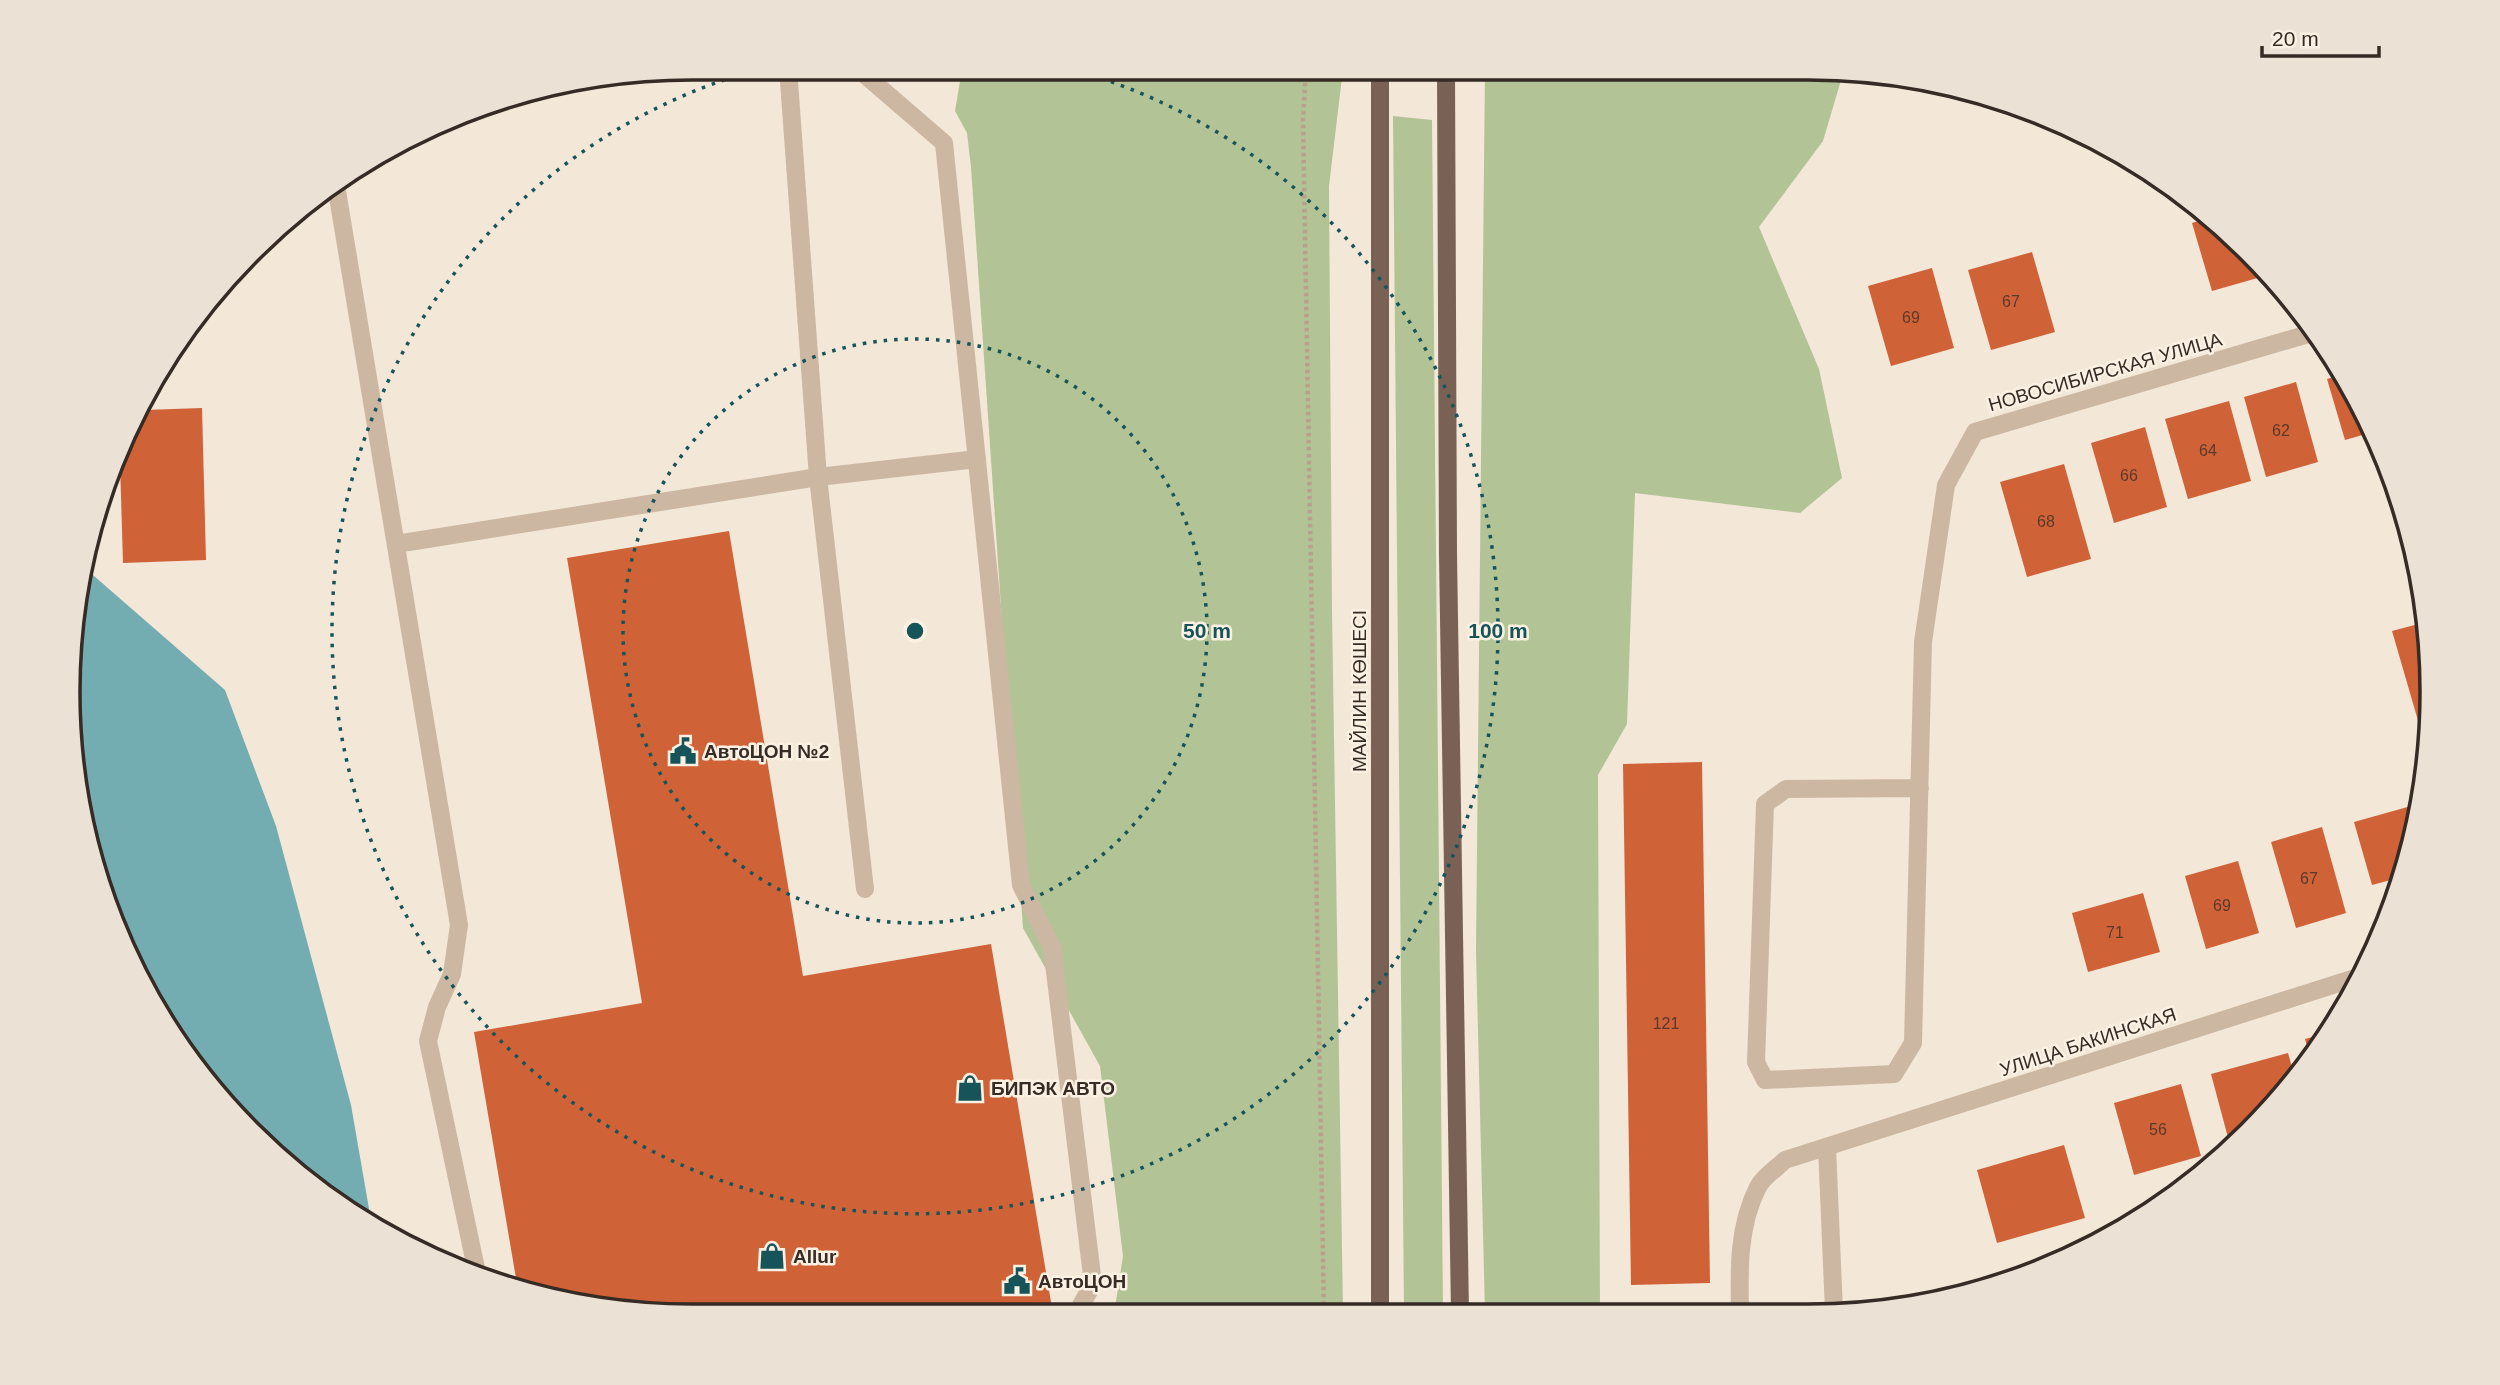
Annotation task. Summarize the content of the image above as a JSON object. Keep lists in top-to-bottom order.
{
  "streets": {
    "main road": ["МАЙЛИН КӨШЕСІ"],
    "street": ["НОВОСИБИРСКАЯ УЛИЦА", "УЛИЦА БАКИНСКАЯ"]
  },
  "places": {
    "public building": ["АвтоЦОН №2", "АвтоЦОН"],
    "shop": ["БИПЭК АВТО", "Allur"]
  },
  "house_numbers": [
    "67",
    "69",
    "62",
    "64",
    "66",
    "68",
    "67",
    "69",
    "71",
    "121",
    "56"
  ],
  "scale_bar": "20 m",
  "rings": ["50 m", "100 m"]
}
